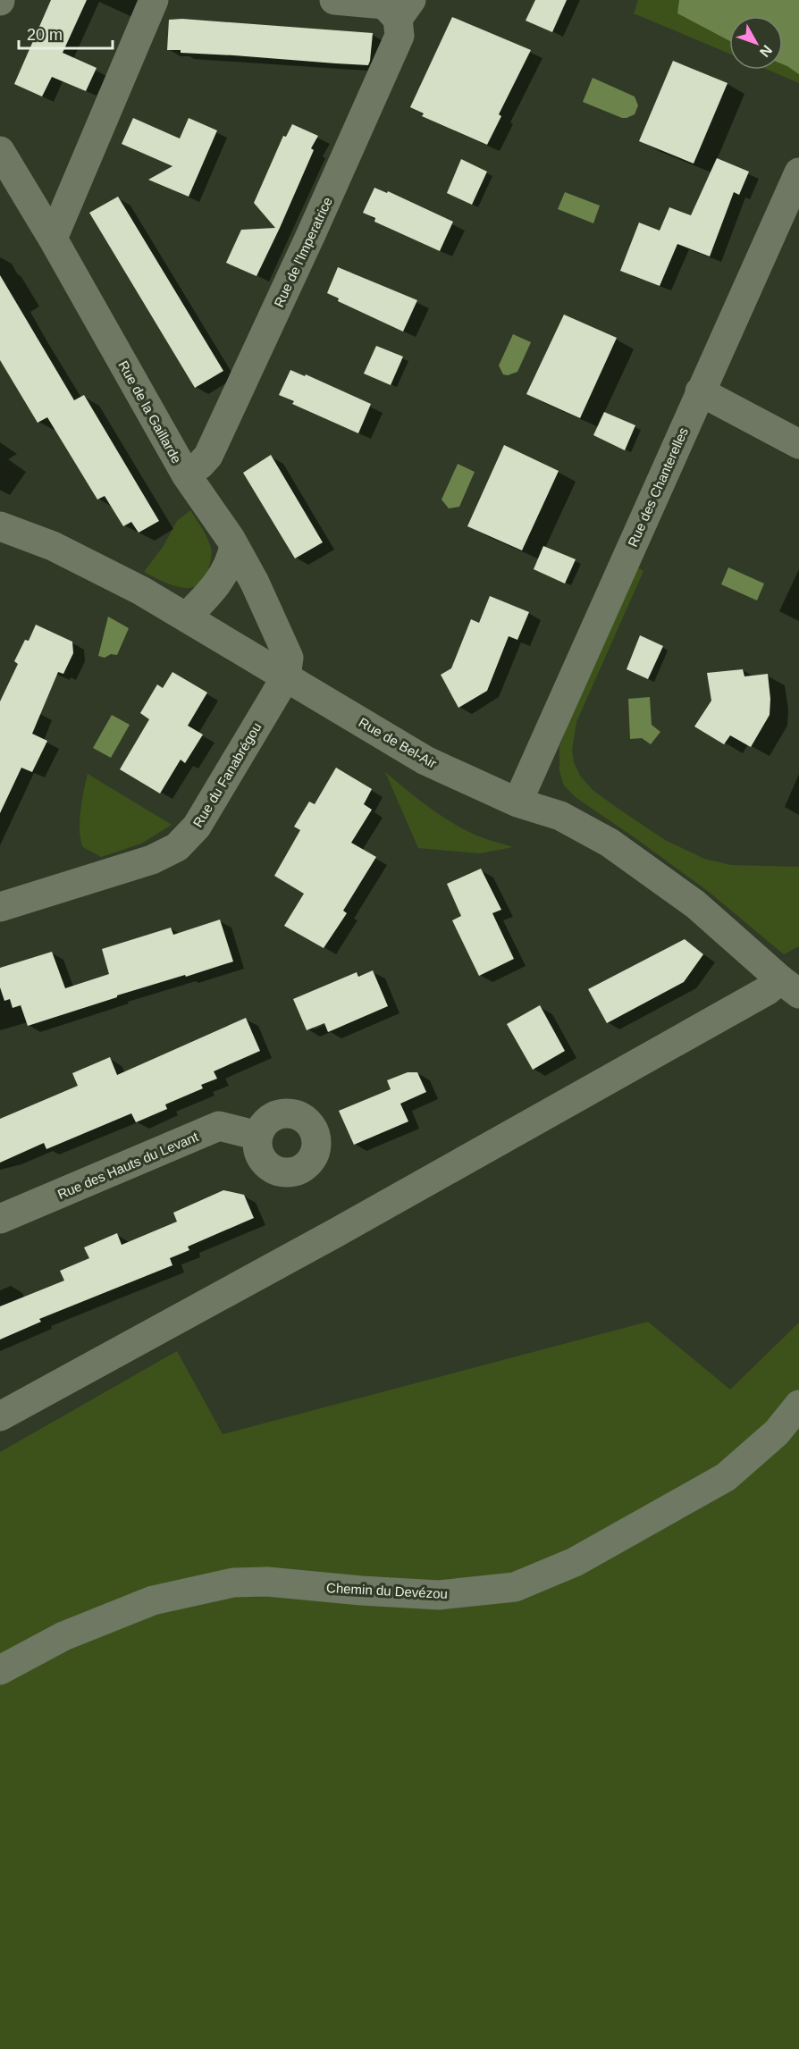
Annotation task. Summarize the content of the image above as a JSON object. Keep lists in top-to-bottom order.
{
  "streets": {
    "street": [
      "Rue de l'Imperatrice",
      "Rue de la Gaillarde",
      "Rue des Chanterelles",
      "Rue de Bel-Air",
      "Rue du Fanabrégou",
      "Rue des Hauts du Levant",
      "Chemin du Devézou"
    ]
  },
  "crossings": [
    ["Rue de l'Imperatrice", "Rue de la Gaillarde"],
    ["Rue de la Gaillarde", "Rue de Bel-Air"],
    ["Rue de la Gaillarde", "Rue du Fanabrégou"],
    ["Rue des Chanterelles", "Rue de Bel-Air"],
    ["Rue de Bel-Air", "Rue du Fanabrégou"]
  ],
  "scale_bar": "20 m",
  "north": "bottom right"
}
